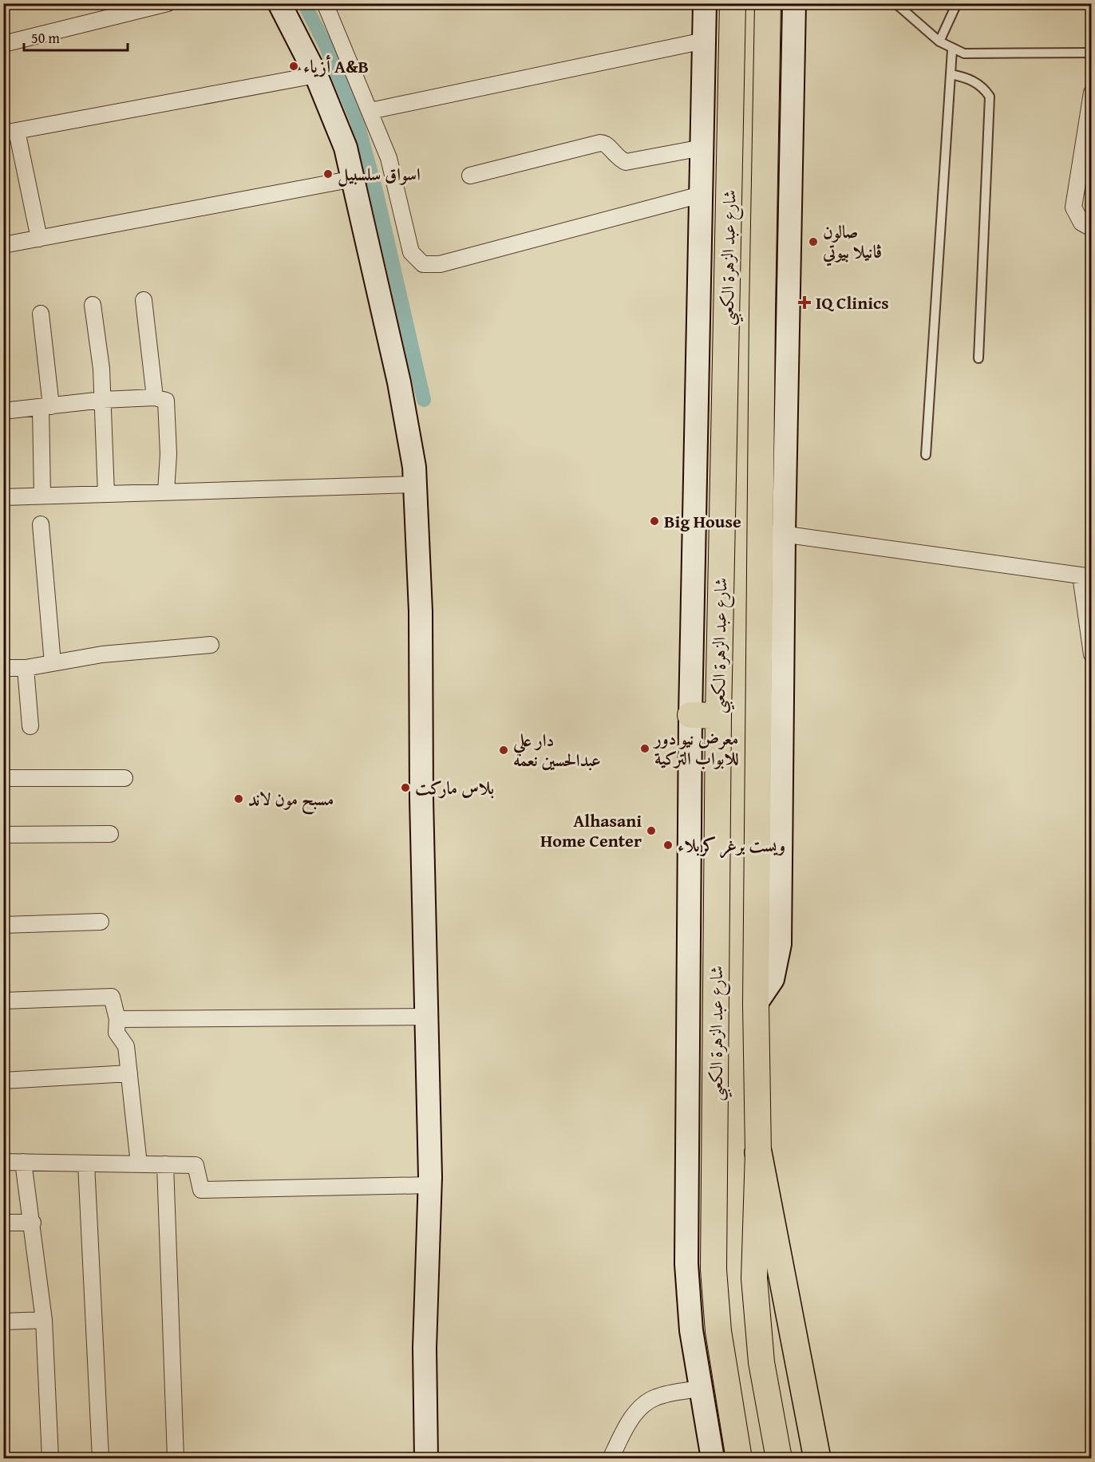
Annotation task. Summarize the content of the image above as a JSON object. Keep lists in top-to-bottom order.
{
  "streets": {
    "main road": ["شارع عبد الزهرة الكعبي"]
  },
  "places": {
    "other": [
      "أزياء A&B",
      "اسواق سلسبيل",
      "صالون ڤانيلا بيوتي",
      "Big House",
      "معرض نيو دور للابواب التركية",
      "دار علي عبدالحسين نعمه",
      "بلاس ماركت",
      "مسبح مون لاند",
      "Alhasani Home Center",
      "ويست برغر كربلاء"
    ],
    "health": ["IQ Clinics"]
  },
  "scale_bar": "50 m"
}
